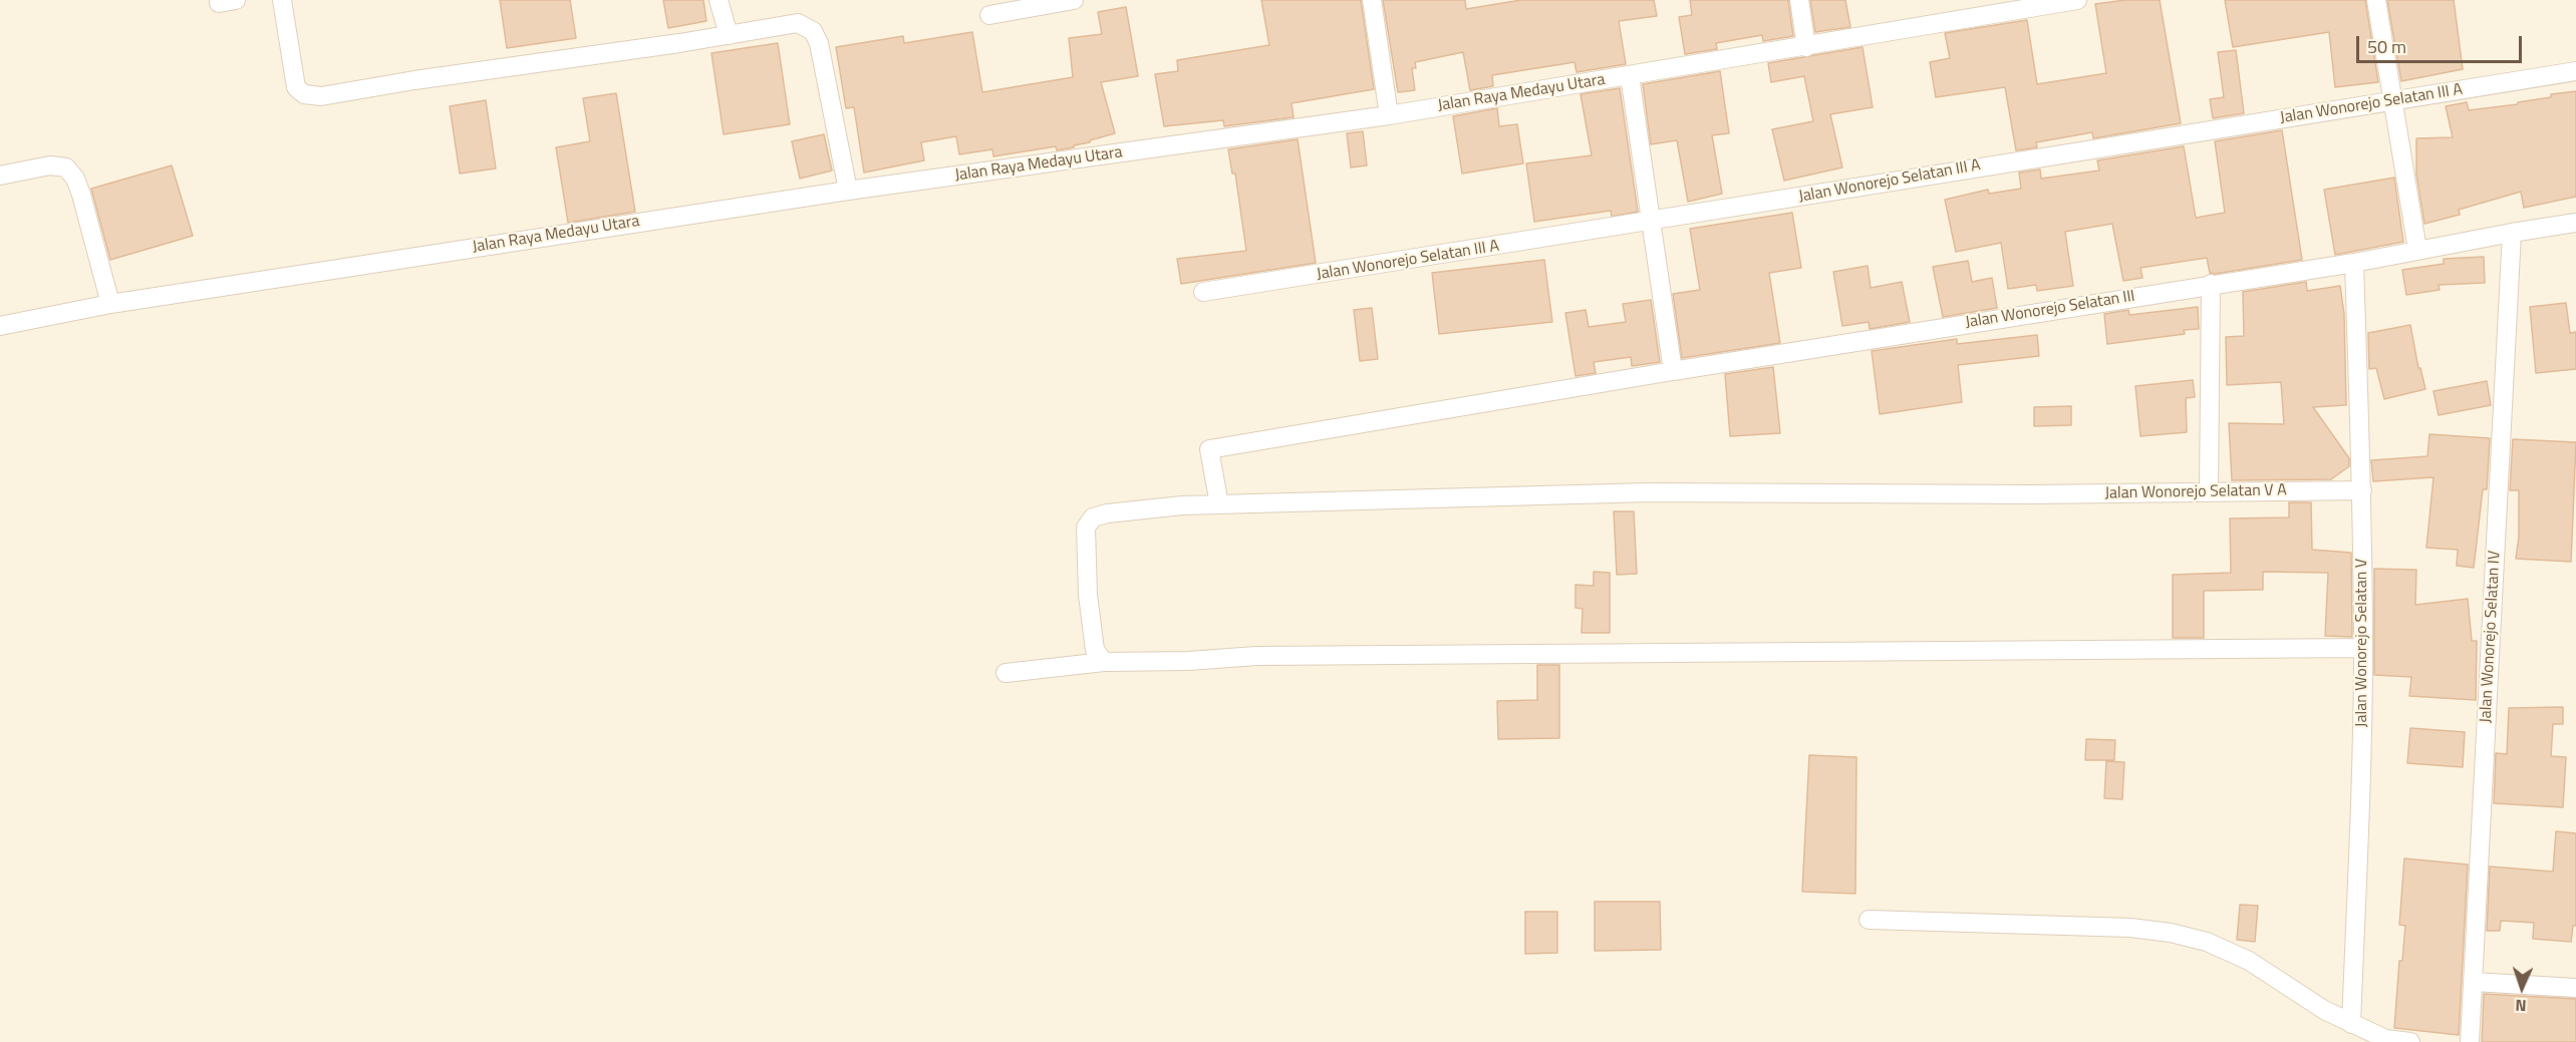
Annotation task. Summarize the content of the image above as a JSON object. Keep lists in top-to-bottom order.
{
  "streets": {
    "street": [
      "Jalan Raya Medayu Utara",
      "Jalan Wonorejo Selatan III A",
      "Jalan Wonorejo Selatan III",
      "Jalan Wonorejo Selatan V A",
      "Jalan Wonorejo Selatan IV",
      "Jalan Wonorejo Selatan V"
    ]
  },
  "crossings": [
    ["Jalan Wonorejo Selatan III", "Jalan Wonorejo Selatan V A"],
    ["Jalan Wonorejo Selatan III", "Jalan Wonorejo Selatan IV"],
    ["Jalan Wonorejo Selatan III", "Jalan Wonorejo Selatan V"],
    ["Jalan Wonorejo Selatan V A", "Jalan Wonorejo Selatan V"]
  ],
  "scale_bar": "50 m",
  "north": "bottom"
}
